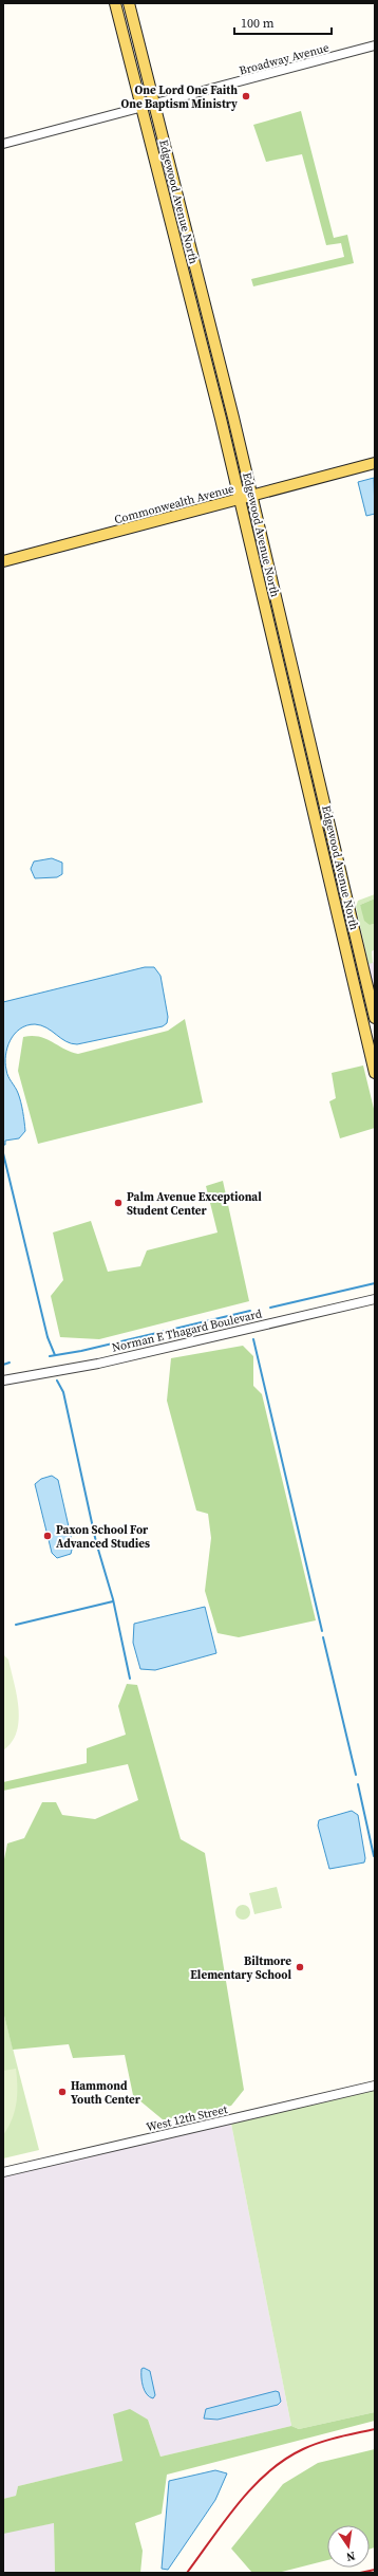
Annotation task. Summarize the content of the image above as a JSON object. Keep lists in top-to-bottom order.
{
  "streets": {
    "main road": ["Edgewood Avenue North", "Commonwealth Avenue"],
    "street": ["Broadway Avenue", "Norman E Thagard Boulevard", "West 12th Street"]
  },
  "crossings": [
    ["Broadway Avenue", "Edgewood Avenue North"],
    ["Edgewood Avenue North", "Commonwealth Avenue"]
  ],
  "places": [
    "One Lord One Faith One Baptism Ministry",
    "Palm Avenue Exceptional Student Center",
    "Paxon School For Advanced Studies",
    "Biltmore Elementary School",
    "Hammond Youth Center"
  ],
  "scale_bar": "100 m",
  "north": "bottom"
}
